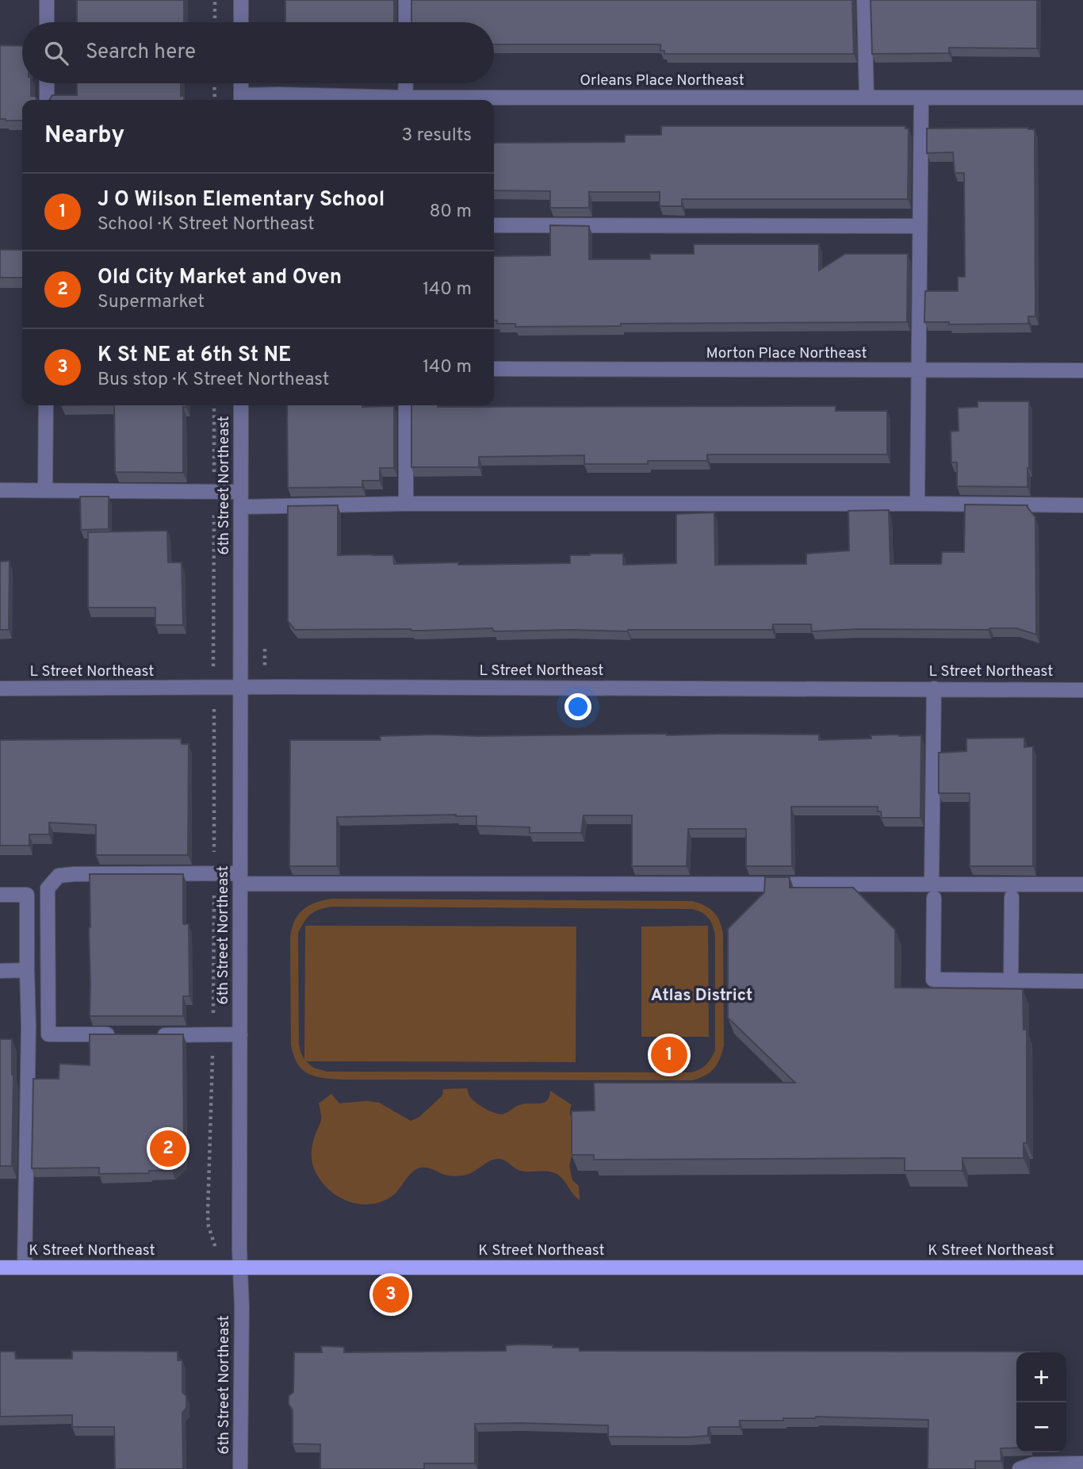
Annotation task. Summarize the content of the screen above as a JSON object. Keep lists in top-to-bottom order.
{
  "streets": {
    "main road": ["K Street Northeast"],
    "street": [
      "Orleans Place Northeast",
      "Morton Place Northeast",
      "6th Street Northeast",
      "L Street Northeast"
    ]
  },
  "crossings": [
    ["6th Street Northeast", "L Street Northeast"],
    ["6th Street Northeast", "K Street Northeast"]
  ],
  "districts": ["Atlas District"],
  "page": {
    "search": "Search here",
    "heading": ["Nearby", "3 results"],
    "list": [
      {
        "mark": "1",
        "name": "J O Wilson Elementary School",
        "note": "School · K Street Northeast",
        "value": "80 m"
      },
      {
        "mark": "2",
        "name": "Old City Market and Oven",
        "note": "Supermarket",
        "value": "140 m"
      },
      {
        "mark": "3",
        "name": "K St NE at 6th St NE",
        "note": "Bus stop · K Street Northeast",
        "value": "140 m"
      }
    ],
    "pins": ["1", "2", "3"],
    "map_buttons": ["+", "−"]
  }
}
